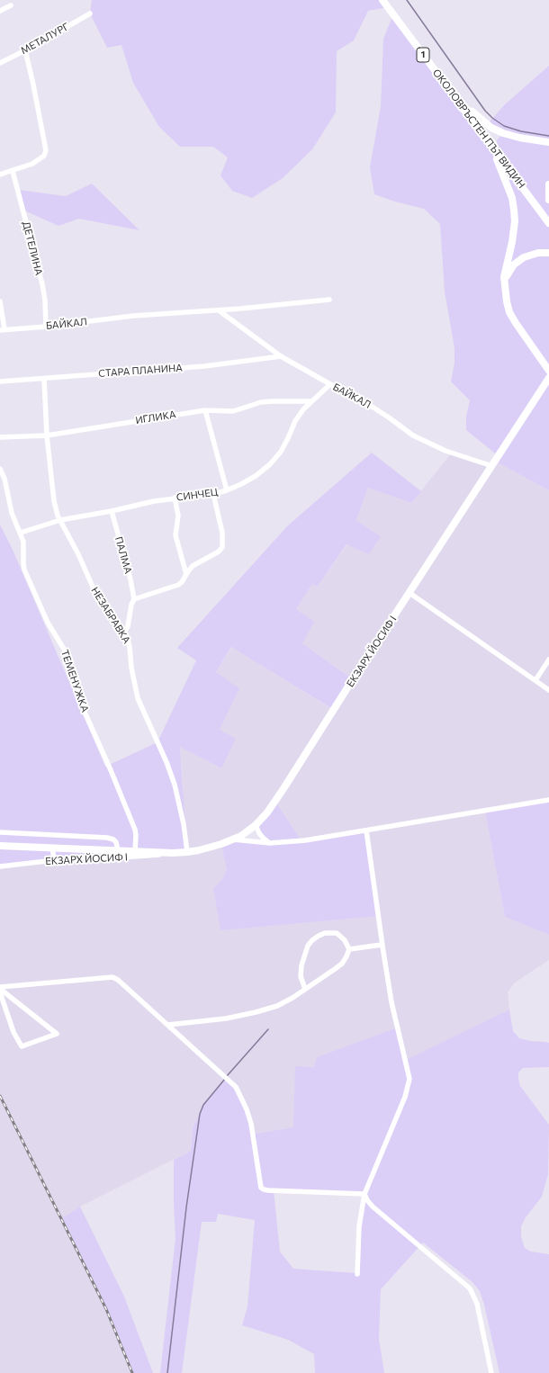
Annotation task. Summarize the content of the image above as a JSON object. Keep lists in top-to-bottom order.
{
  "streets": {
    "main road": ["1", "ОКОЛОВРЪСТЕН ПЪТ ВИДИН", "ЕКЗАРХ ЙОСИФ I"],
    "street": [
      "МЕТАЛУРГ",
      "ДЕТЕЛИНА",
      "БАЙКАЛ",
      "СТАРА ПЛАНИНА",
      "ИГЛИКА",
      "СИНЧЕЦ",
      "ПАЛМА",
      "НЕЗАБРАВКА",
      "ТЕМЕНУЖКА"
    ]
  },
  "crossings": [
    ["ДЕТЕЛИНА", "БАЙКАЛ"],
    ["БАЙКАЛ", "СТАРА ПЛАНИНА"],
    ["БАЙКАЛ", "СИНЧЕЦ"],
    ["БАЙКАЛ", "ЕКЗАРХ ЙОСИФ I"],
    ["СТАРА ПЛАНИНА", "НЕЗАБРАВКА"],
    ["ИГЛИКА", "СИНЧЕЦ"],
    ["ИГЛИКА", "НЕЗАБРАВКА"],
    ["СИНЧЕЦ", "ПАЛМА"],
    ["СИНЧЕЦ", "НЕЗАБРАВКА"],
    ["СИНЧЕЦ", "ТЕМЕНУЖКА"],
    ["НЕЗАБРАВКА", "ЕКЗАРХ ЙОСИФ I"],
    ["ЕКЗАРХ ЙОСИФ I", "ТЕМЕНУЖКА"]
  ]
}
